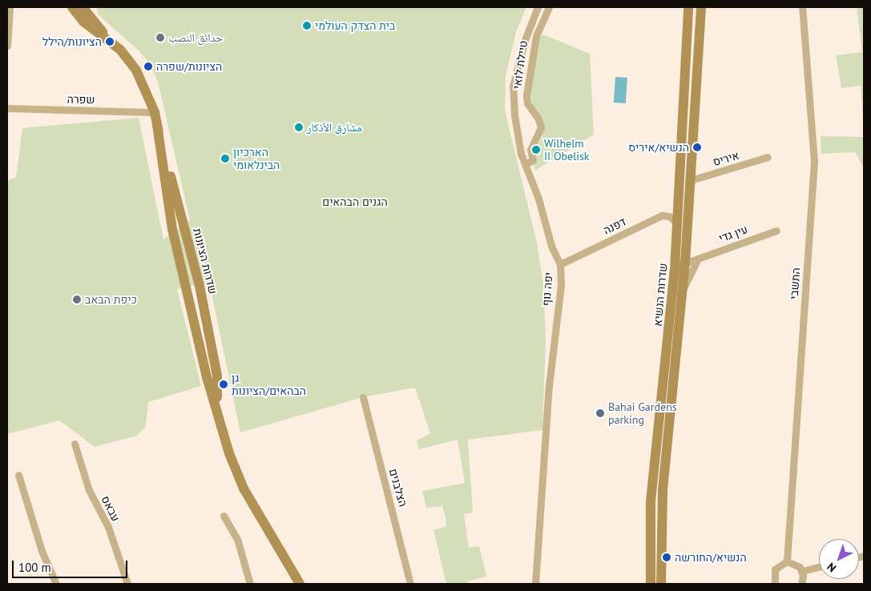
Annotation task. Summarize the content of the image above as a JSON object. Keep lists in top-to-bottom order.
{
  "streets": {
    "street": [
      "טיילת לואי",
      "שפרה",
      "איריס",
      "דפנה",
      "עין גדי",
      "שדרות הציונות",
      "התשבי",
      "יפה נוף",
      "שדרות הנשיא",
      "הצלבנים",
      "עבאס"
    ]
  },
  "crossings": [
    ["טיילת לואי", "יפה נוף"],
    ["שפרה", "שדרות הציונות"],
    ["איריס", "שדרות הנשיא"],
    ["דפנה", "יפה נוף"],
    ["דפנה", "שדרות הנשיא"],
    ["עין גדי", "שדרות הנשיא"]
  ],
  "parks": ["הגנים הבהאים"],
  "places": [
    "בית הצדק העולמי",
    "حدائق النصب",
    "הציונות/הילל",
    "הציונות/שפרה",
    "مشارق الأذكار",
    "הנשיא/איריס",
    "Wilhelm II Obelisk",
    "הארכיון הבינלאומי",
    "כיפת הבאב",
    "גן הבהאים/הציונות",
    "Bahai Gardens parking",
    "הנשיא/החורשה"
  ],
  "scale_bar": "100 m",
  "north": "bottom left"
}
